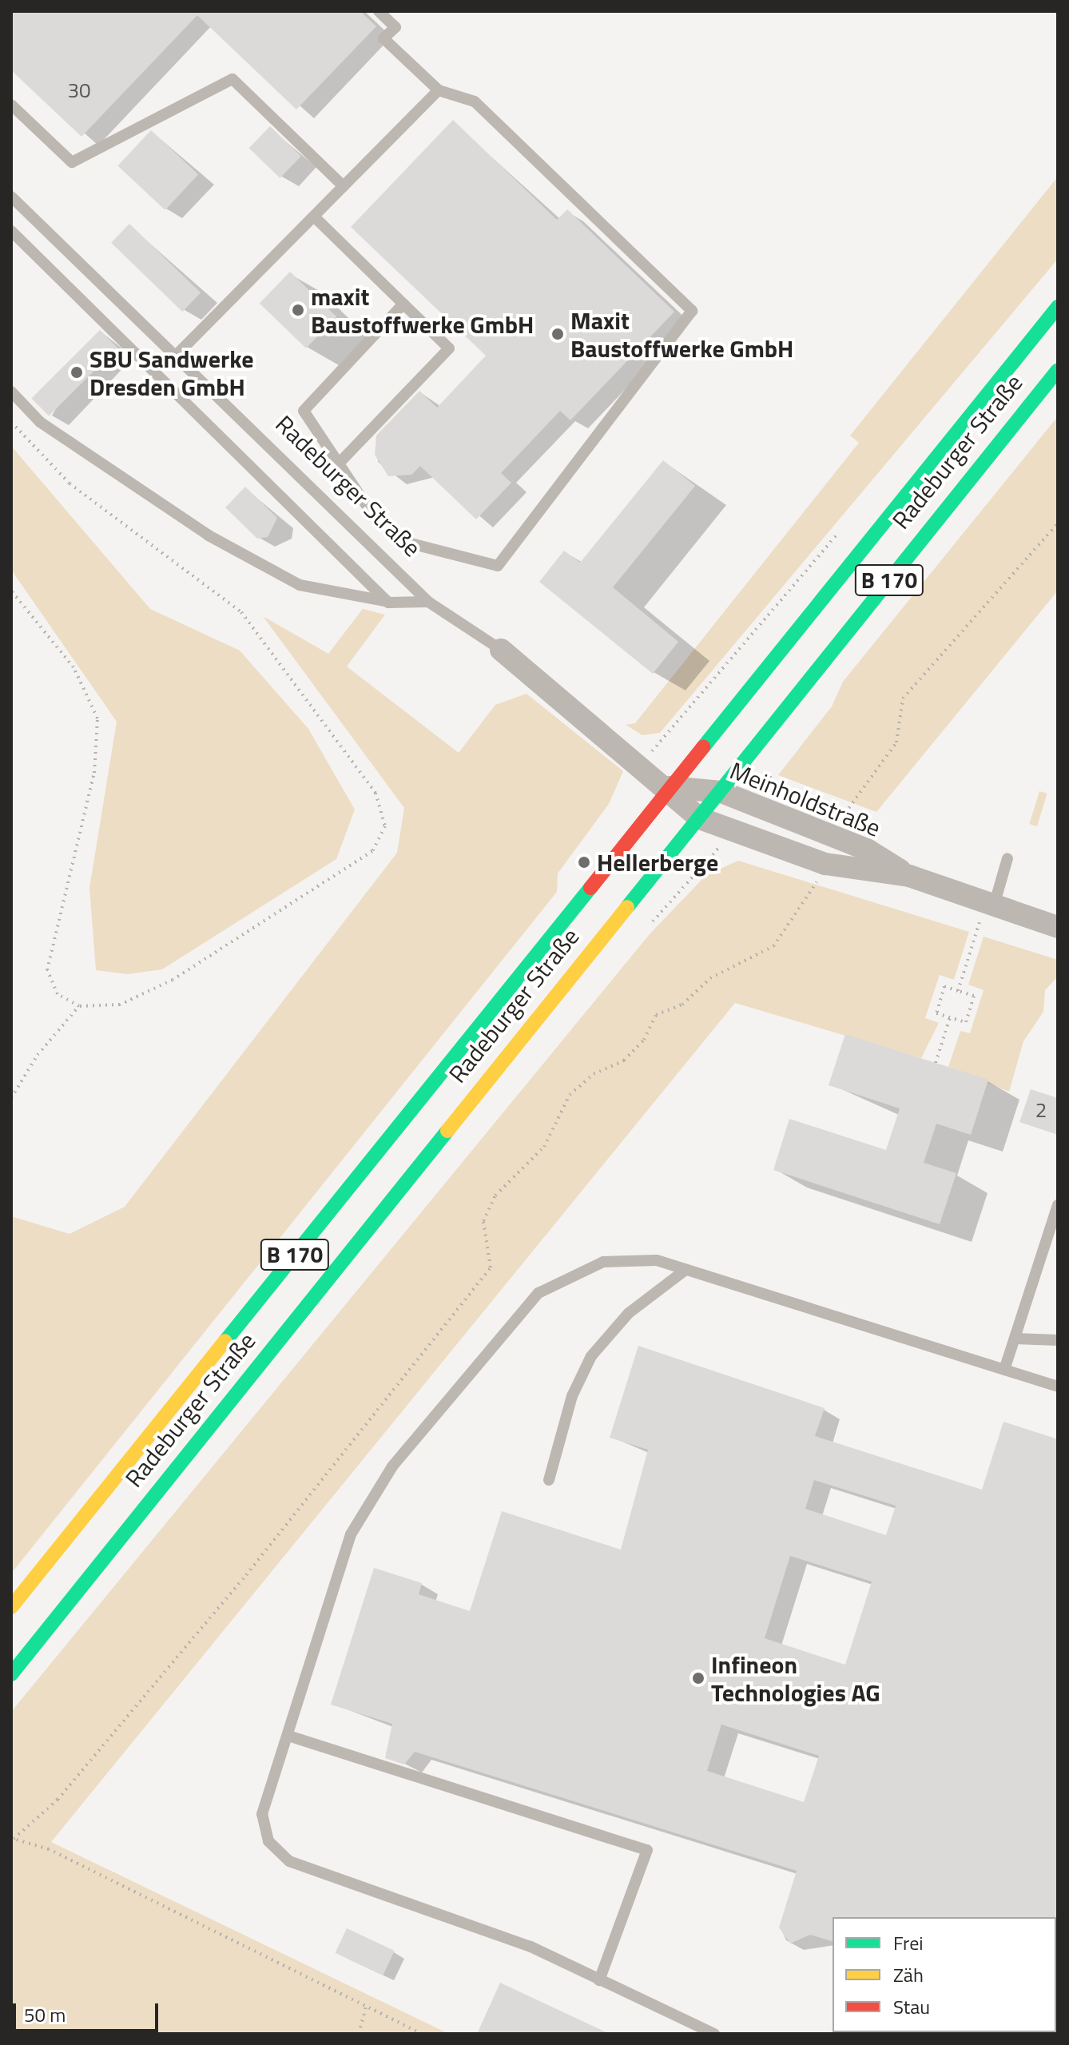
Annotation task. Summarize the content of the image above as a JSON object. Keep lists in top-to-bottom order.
{
  "streets": {
    "main road": ["Radeburger Straße", "B 170"],
    "street": ["Meinholdstraße"]
  },
  "crossings": [
    ["Radeburger Straße", "Meinholdstraße"]
  ],
  "places": [
    "maxit Baustoffwerke GmbH",
    "Maxit Baustoffwerke GmbH",
    "SBU Sandwerke Dresden GmbH",
    "Hellerberge",
    "Infineon Technologies AG"
  ],
  "house_numbers": ["30", "2"],
  "legend": ["Frei", "Zäh", "Stau"],
  "scale_bar": "50 m"
}
